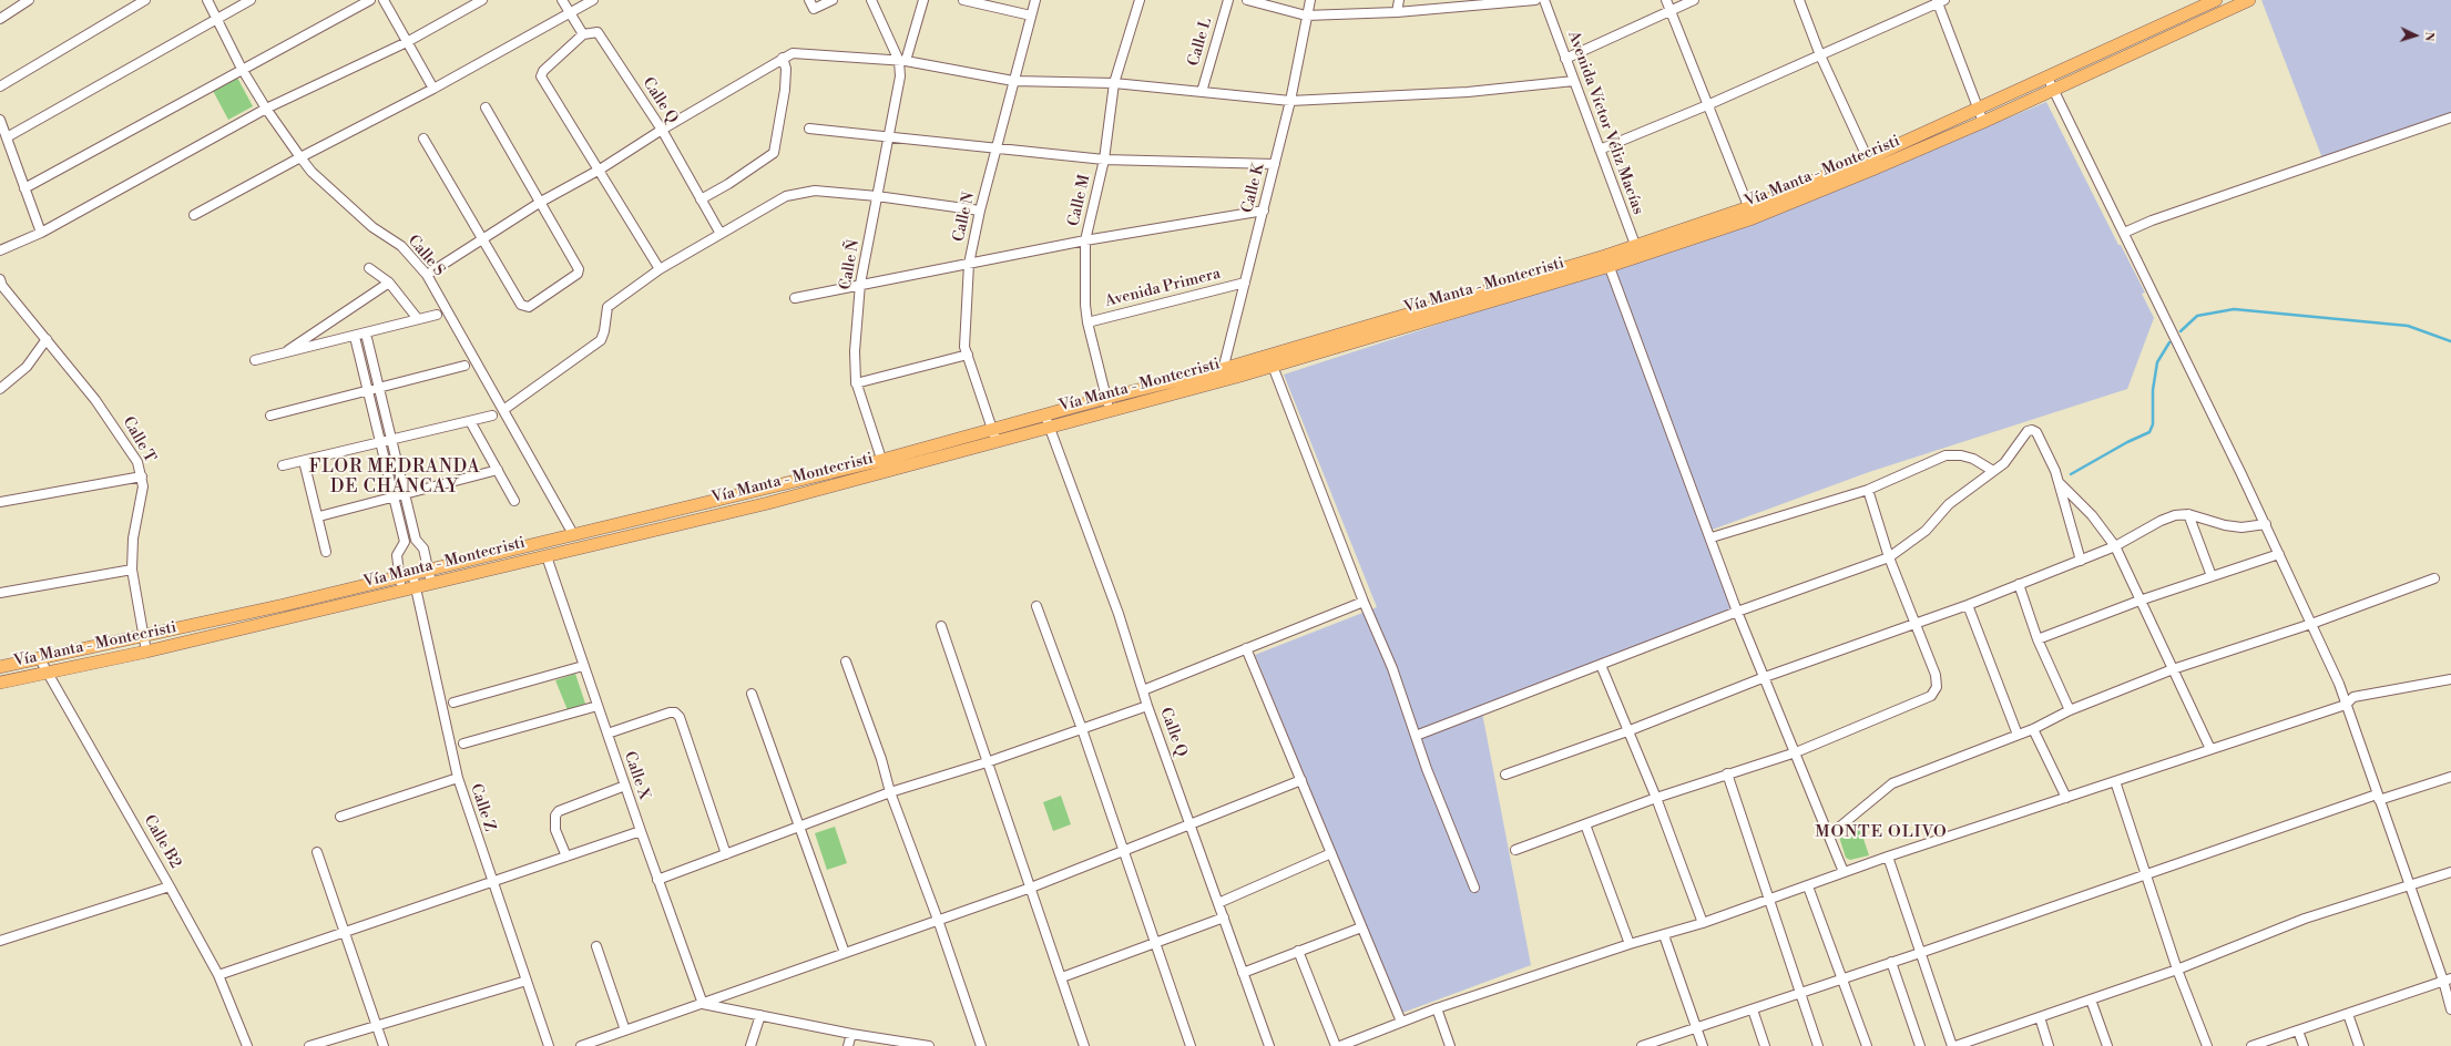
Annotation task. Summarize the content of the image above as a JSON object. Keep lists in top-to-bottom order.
{
  "streets": {
    "main road": ["Vía Manta - Montecristi"],
    "street": [
      "Calle L",
      "Calle Q",
      "Avenida Víctor Véliz Macías",
      "Calle K",
      "Calle M",
      "Calle N",
      "Calle S",
      "Calle Ñ",
      "Avenida Primera",
      "Calle T",
      "Calle X",
      "Calle Z",
      "Calle B2"
    ]
  },
  "crossings": [
    ["Calle Q", "Vía Manta - Montecristi"],
    ["Avenida Víctor Véliz Macías", "Vía Manta - Montecristi"],
    ["Vía Manta - Montecristi", "Calle K"],
    ["Vía Manta - Montecristi", "Calle M"],
    ["Vía Manta - Montecristi", "Calle N"],
    ["Vía Manta - Montecristi", "Calle S"],
    ["Vía Manta - Montecristi", "Calle Ñ"],
    ["Vía Manta - Montecristi", "Calle T"],
    ["Vía Manta - Montecristi", "Calle X"],
    ["Vía Manta - Montecristi", "Calle Z"],
    ["Vía Manta - Montecristi", "Calle B2"],
    ["Calle K", "Avenida Primera"],
    ["Calle M", "Avenida Primera"]
  ],
  "districts": ["FLOR MEDRANDA DE CHANCAY", "MONTE OLIVO"],
  "north": "right"
}
